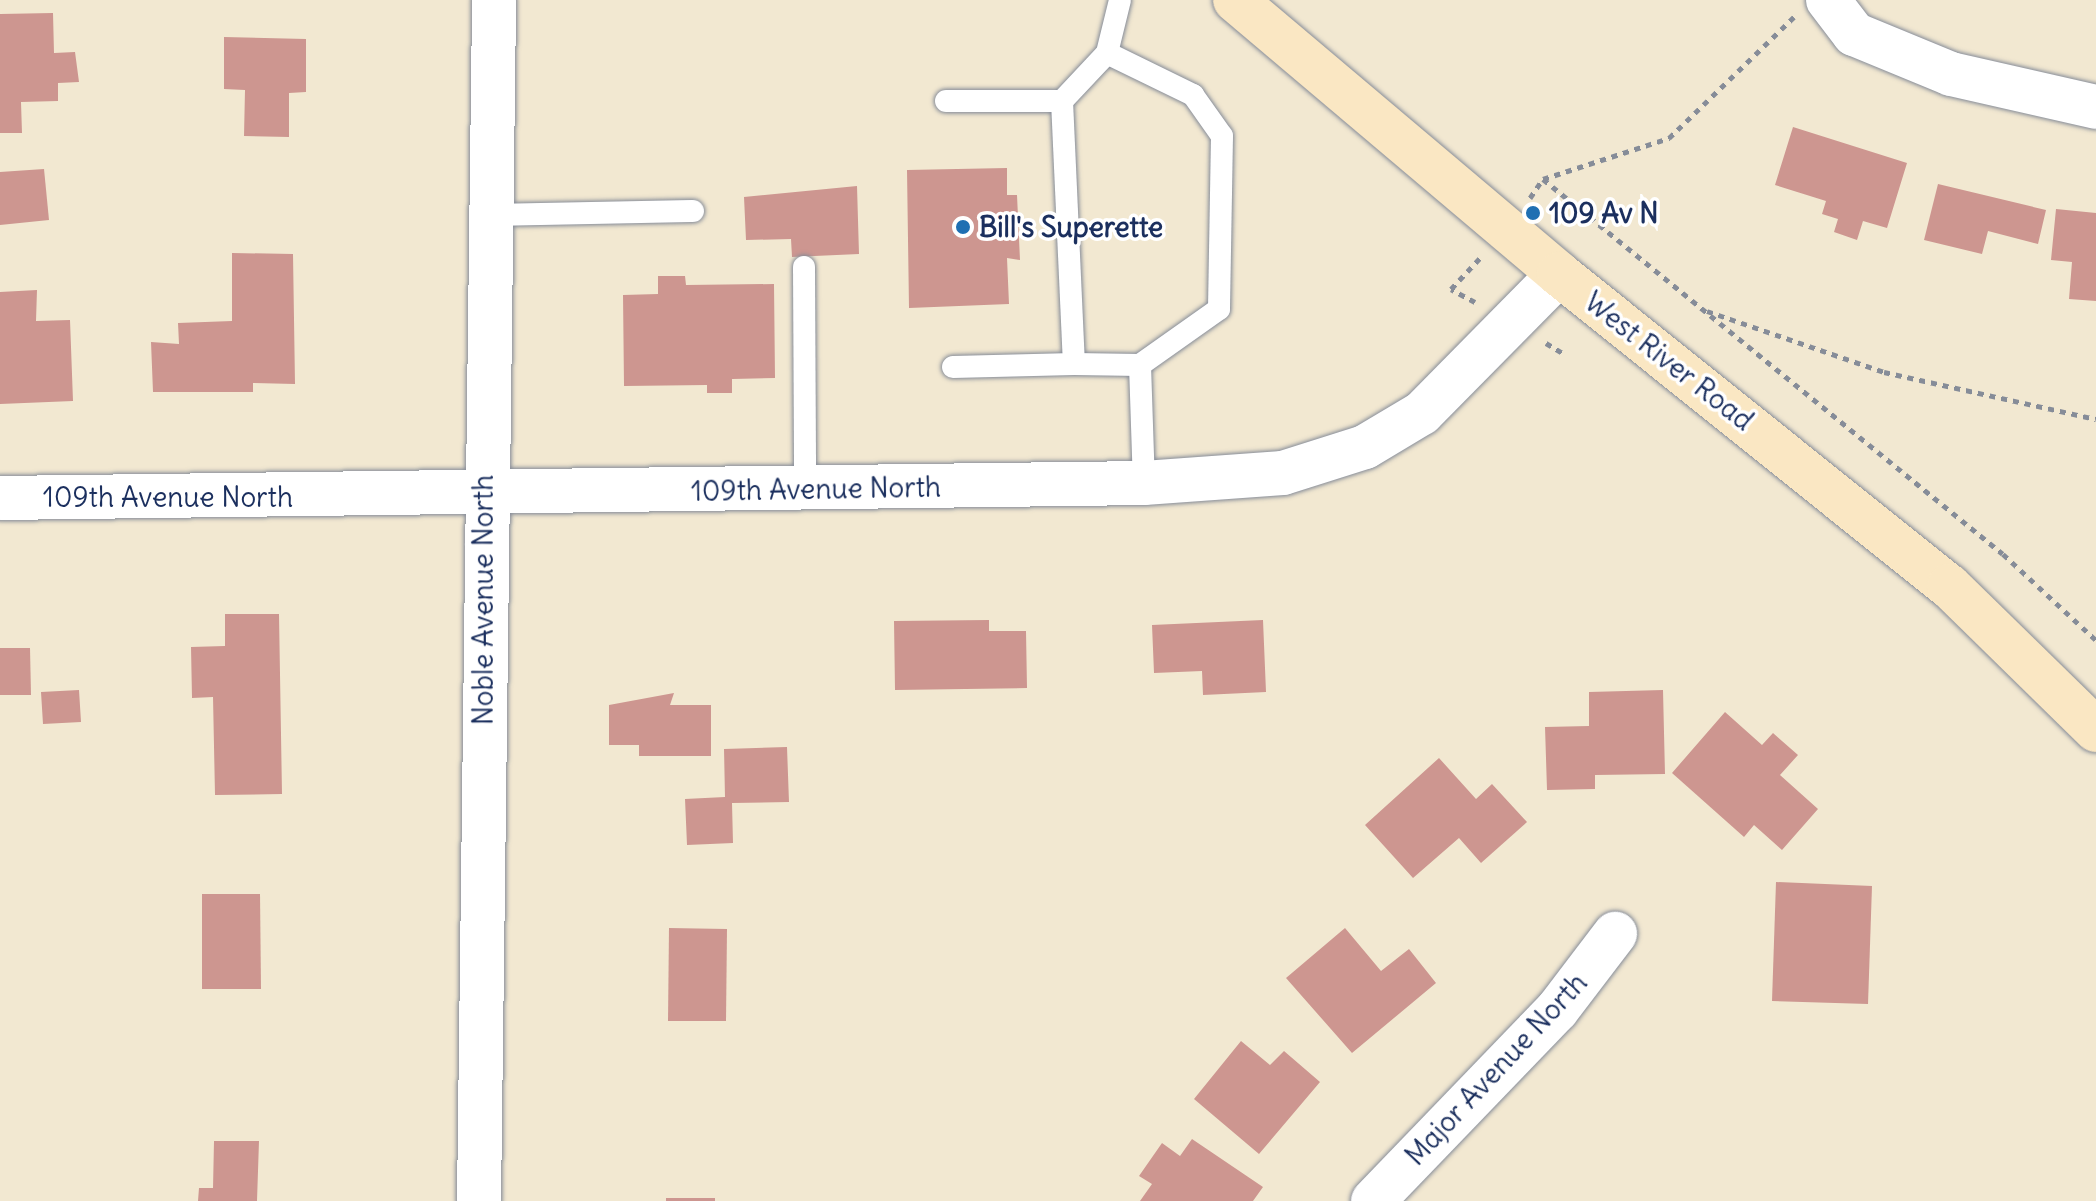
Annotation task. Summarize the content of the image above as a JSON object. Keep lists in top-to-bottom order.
{
  "streets": {
    "main road": ["West River Road"],
    "street": ["109th Avenue North", "Noble Avenue North", "Major Avenue North"]
  },
  "crossings": [
    ["West River Road", "109th Avenue North"],
    ["109th Avenue North", "Noble Avenue North"]
  ],
  "places": ["109 Av N", "Bill's Superette"]
}
